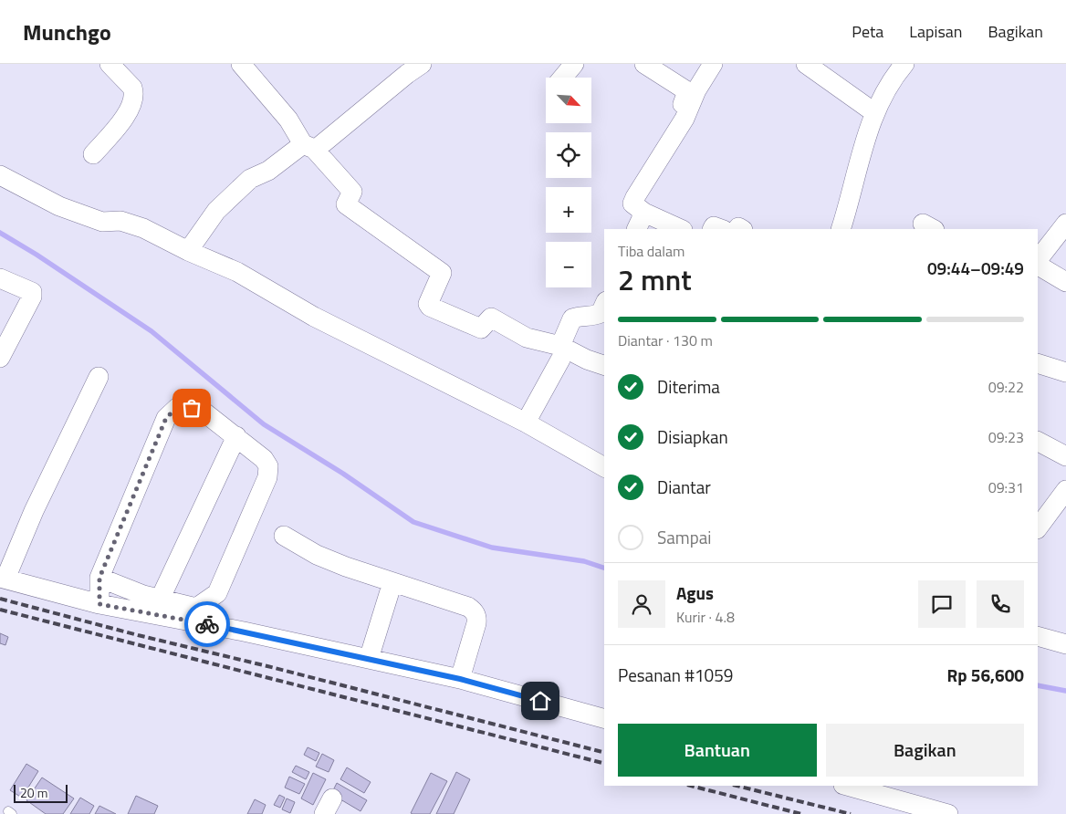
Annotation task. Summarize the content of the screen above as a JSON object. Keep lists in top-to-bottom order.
{
  "scale_bar": "20 m",
  "north": "bottom right",
  "page": {
    "header": "Munchgo",
    "nav": ["Peta", "Lapisan", "Bagikan"],
    "map_buttons": ["+", "−"],
    "heading": ["2 mnt", "Tiba dalam", "09:44–09:49"],
    "panel": [
      "Agus",
      "Kurir · 4.8",
      "Pesanan #1059",
      "Rp 56,600"
    ],
    "bar": "Diantar · 130 m",
    "list": [
      ["Diterima", "09:22"],
      ["Disiapkan", "09:23"],
      ["Diantar", "09:31"],
      "Sampai"
    ],
    "buttons": ["Bantuan", "Bagikan"],
    "scale": "20 m"
  }
}
